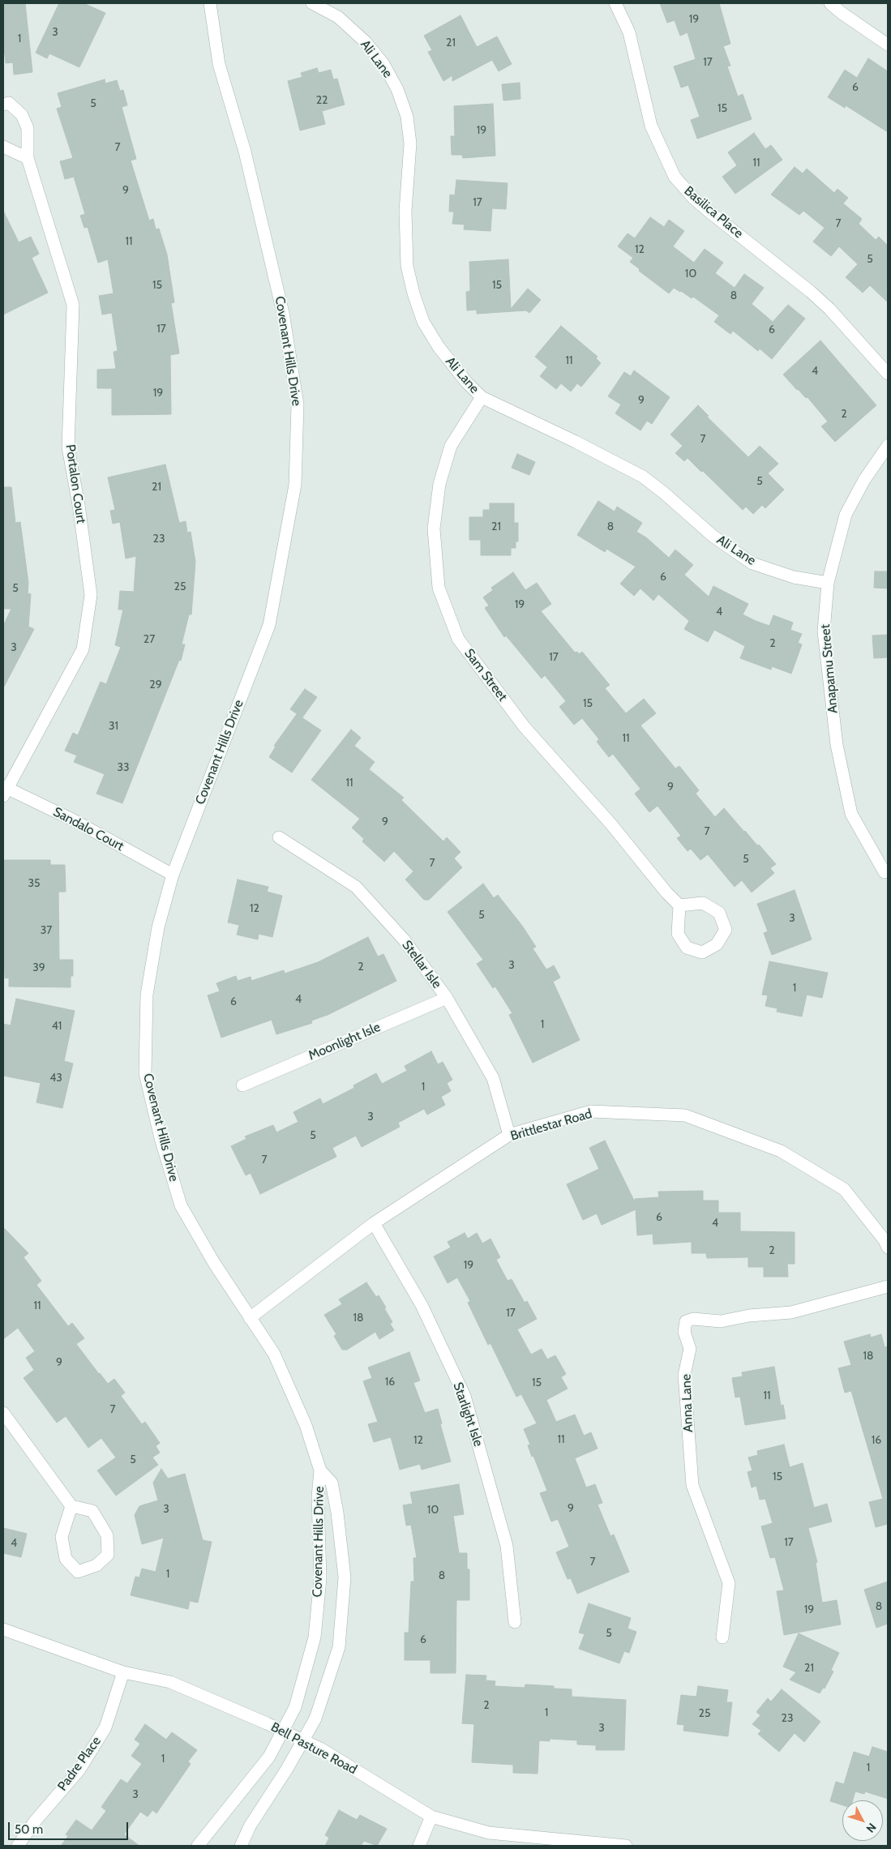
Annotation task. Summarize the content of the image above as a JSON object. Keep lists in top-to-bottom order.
{
  "streets": {
    "street": [
      "Ali Lane",
      "Basilica Place",
      "Covenant Hills Drive",
      "Portalon Court",
      "Anapamu Street",
      "Sam Street",
      "Sandalo Court",
      "Stellar Isle",
      "Moonlight Isle",
      "Brittlestar Road",
      "Anna Lane",
      "Starlight Isle",
      "Bell Pasture Road",
      "Padre Place"
    ]
  },
  "crossings": [
    ["Ali Lane", "Anapamu Street"],
    ["Ali Lane", "Sam Street"],
    ["Covenant Hills Drive", "Sandalo Court"],
    ["Covenant Hills Drive", "Brittlestar Road"],
    ["Covenant Hills Drive", "Bell Pasture Road"],
    ["Portalon Court", "Sandalo Court"],
    ["Stellar Isle", "Moonlight Isle"],
    ["Stellar Isle", "Brittlestar Road"],
    ["Brittlestar Road", "Starlight Isle"],
    ["Bell Pasture Road", "Padre Place"]
  ],
  "house_numbers": [
    "19",
    "3",
    "1",
    "21",
    "17",
    "6",
    "22",
    "5",
    "15",
    "19",
    "7",
    "11",
    "9",
    "17",
    "7",
    "11",
    "12",
    "5",
    "10",
    "15",
    "15",
    "8",
    "17",
    "6",
    "11",
    "4",
    "19",
    "9",
    "2",
    "7",
    "5",
    "21",
    "21",
    "8",
    "23",
    "6",
    "25",
    "5",
    "19",
    "4",
    "27",
    "2",
    "3",
    "17",
    "29",
    "15",
    "31",
    "11",
    "33",
    "11",
    "9",
    "9",
    "7",
    "5",
    "7",
    "35",
    "12",
    "5",
    "3",
    "37",
    "3",
    "2",
    "39",
    "1",
    "4",
    "6",
    "1",
    "41",
    "43",
    "1",
    "3",
    "5",
    "7",
    "6",
    "4",
    "2",
    "19",
    "11",
    "17",
    "18",
    "18",
    "9",
    "16",
    "15",
    "11",
    "7",
    "11",
    "12",
    "16",
    "5",
    "15",
    "9",
    "3",
    "10",
    "17",
    "4",
    "7",
    "1",
    "8",
    "8",
    "19",
    "5",
    "6",
    "21",
    "2",
    "1",
    "25",
    "23",
    "3",
    "1",
    "1",
    "3"
  ],
  "scale_bar": "50 m",
  "north": "bottom right"
}
